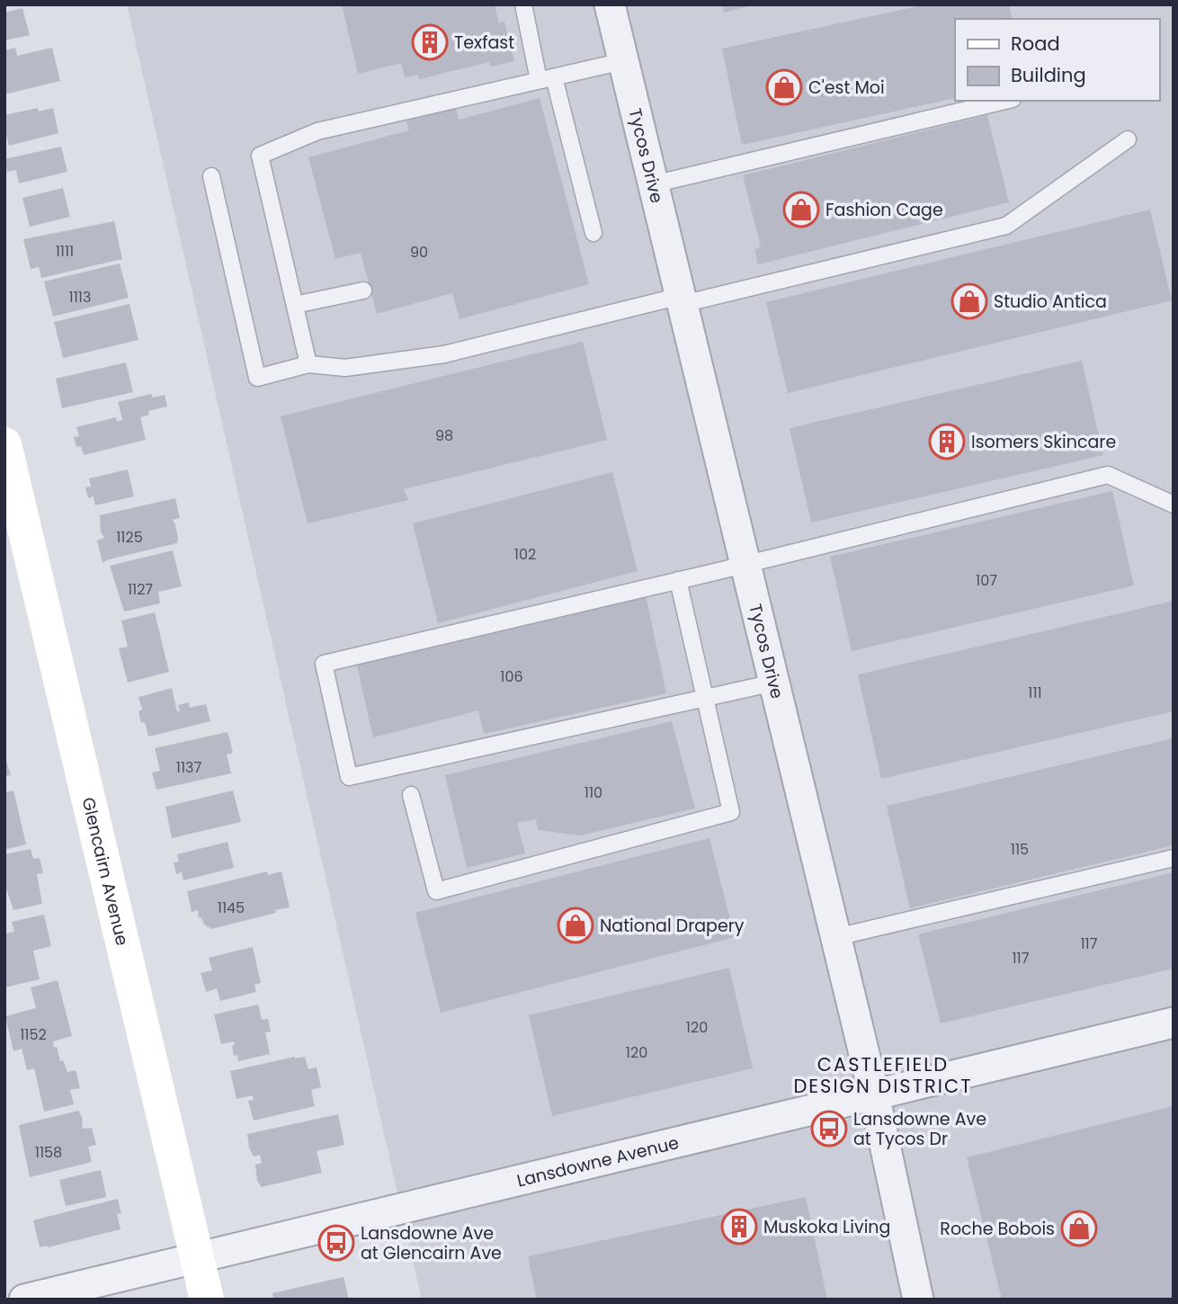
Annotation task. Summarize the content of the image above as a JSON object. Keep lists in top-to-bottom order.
{
  "streets": {
    "street": ["Tycos Drive", "Glencairn Avenue", "Lansdowne Avenue"]
  },
  "crossings": [
    ["Tycos Drive", "Lansdowne Avenue"],
    ["Glencairn Avenue", "Lansdowne Avenue"]
  ],
  "districts": ["CASTLEFIELD DESIGN DISTRICT"],
  "places": {
    "building": ["Texfast", "Isomers Skincare", "Muskoka Living"],
    "shop": [
      "C'est Moi",
      "Fashion Cage",
      "Studio Antica",
      "National Drapery",
      "Roche Bobois"
    ],
    "bus stop": ["Lansdowne Ave at Tycos Dr", "Lansdowne Ave at Glencairn Ave"]
  },
  "house_numbers": [
    "1111",
    "90",
    "1113",
    "98",
    "1125",
    "102",
    "107",
    "1127",
    "106",
    "111",
    "1137",
    "110",
    "115",
    "1145",
    "117",
    "117",
    "120",
    "1152",
    "120",
    "1158"
  ],
  "legend": ["Road", "Building"]
}
